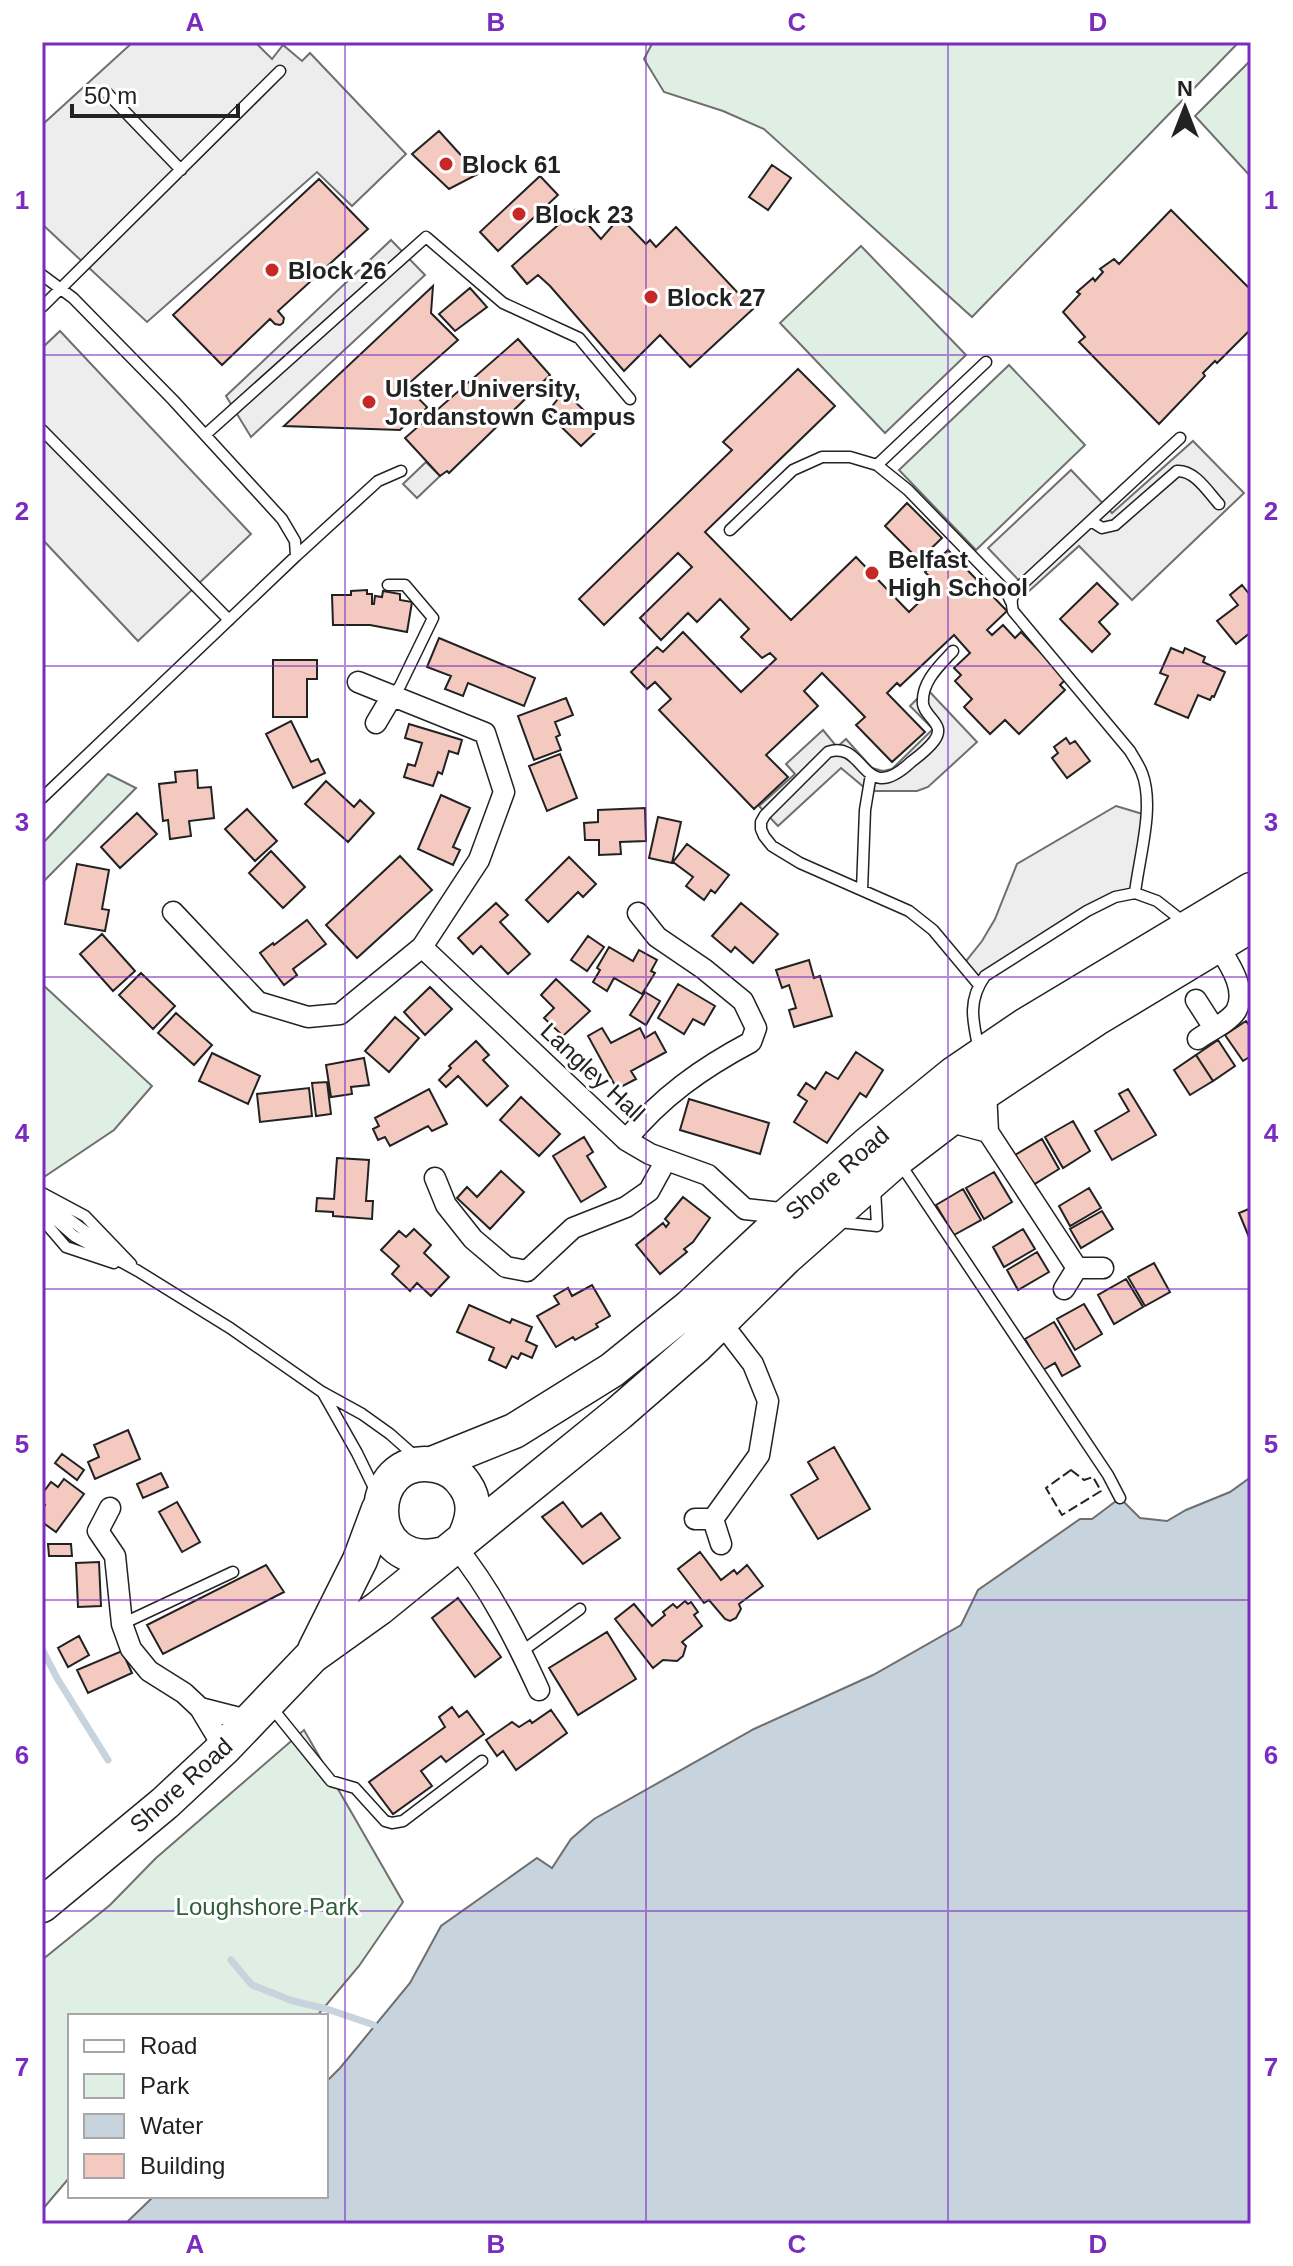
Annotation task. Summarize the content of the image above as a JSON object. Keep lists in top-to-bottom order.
{
  "streets": {
    "highway": ["Shore Road"],
    "street": ["Langley Hall"]
  },
  "parks": ["Loughshore Park"],
  "places": [
    "Block 61",
    "Block 23",
    "Block 26",
    "Block 27",
    "Ulster University, Jordanstown Campus",
    "Belfast High School"
  ],
  "legend": [
    "Road",
    "Park",
    "Water",
    "Building"
  ],
  "scale_bar": "50 m",
  "north": "top",
  "grid": {
    "columns": [
      "A",
      "B",
      "C",
      "D"
    ],
    "rows": [
      "1",
      "2",
      "3",
      "4",
      "5",
      "6",
      "7"
    ]
  }
}
